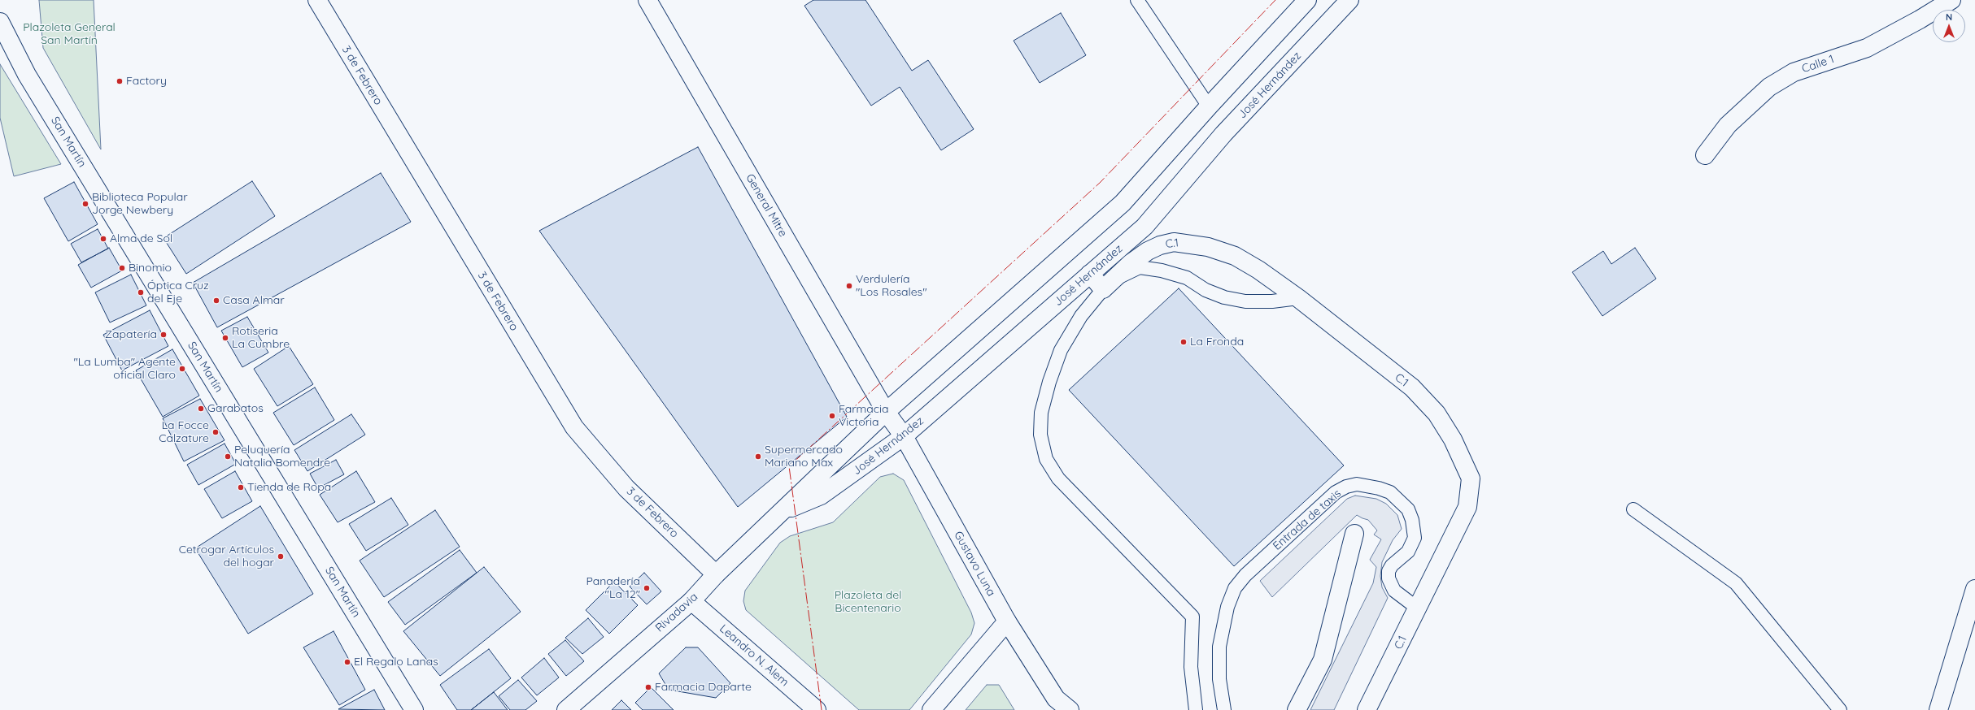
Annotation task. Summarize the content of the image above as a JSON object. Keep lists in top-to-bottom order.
{
  "streets": {
    "street": [
      "Calle 1",
      "3 de Febrero",
      "José Hernández",
      "San Martín",
      "General Mitre",
      "C.1",
      "Gustavo Luna",
      "Rivadavia",
      "Leandro N. Alem"
    ],
    "lane": ["Entrada de taxis"]
  },
  "crossings": [
    ["3 de Febrero", "Rivadavia"],
    ["José Hernández", "General Mitre"],
    ["José Hernández", "Gustavo Luna"],
    ["José Hernández", "Rivadavia"],
    ["General Mitre", "Gustavo Luna"],
    ["C.1", "Entrada de taxis"],
    ["Rivadavia", "Leandro N. Alem"]
  ],
  "parks": ["Plazoleta General San Martín", "Plazoleta del Bicentenario"],
  "places": [
    "Factory",
    "Biblioteca Popular Jorge Newbery",
    "Alma de Sol",
    "Binomio",
    "Verdulería \"Los Rosales\"",
    "Óptica Cruz del Eje",
    "Casa Almar",
    "Zapatería",
    "Rotiseria La Cumbre",
    "La Fronda",
    "\"La Lumba\" Agente oficial Claro",
    "Garabatos",
    "Farmacia Victoria",
    "La Focce Calzature",
    "Peluquería Natalia Bomendre",
    "Supermercado Mariano Max",
    "Tienda de Ropa",
    "Cetrogar Artículos del hogar",
    "Panadería \"La 12\"",
    "El Regalo Lanas",
    "Farmacia Daparte"
  ],
  "north": "top"
}
